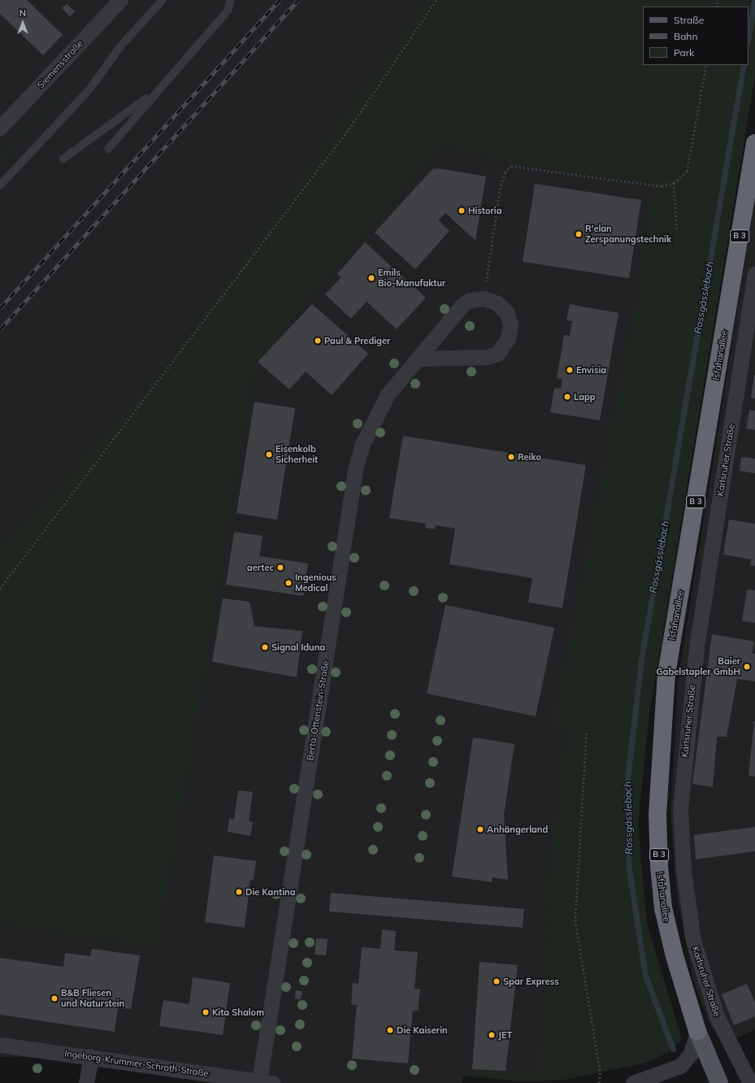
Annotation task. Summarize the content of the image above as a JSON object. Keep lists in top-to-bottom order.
{
  "streets": {
    "highway": ["B 3", "Isfahanallee"],
    "street": [
      "Siemensstraße",
      "Karlsruher Straße",
      "Berta-Ottenstein-Straße",
      "Ingeborg-Krummer-Schroth-Straße"
    ]
  },
  "crossings": [
    ["Berta-Ottenstein-Straße", "Ingeborg-Krummer-Schroth-Straße"]
  ],
  "water": ["Rossgässlebach"],
  "places": [
    "Historia",
    "R'elan Zerspanungstechnik",
    "Emils Bio-Manufaktur",
    "Paul & Prediger",
    "Envisia",
    "Lapp",
    "Eisenkolb Sicherheit",
    "Reiko",
    "aertec",
    "Ingenious Medical",
    "Signal Iduna",
    "Baier Gabelstapler GmbH",
    "Anhängerland",
    "Die Kantina",
    "Spar Express",
    "B&B Fliesen und Naturstein",
    "Kita Shalom",
    "Die Kaiserin",
    "JET"
  ],
  "legend": ["Straße", "Bahn", "Park"],
  "north": "top"
}
